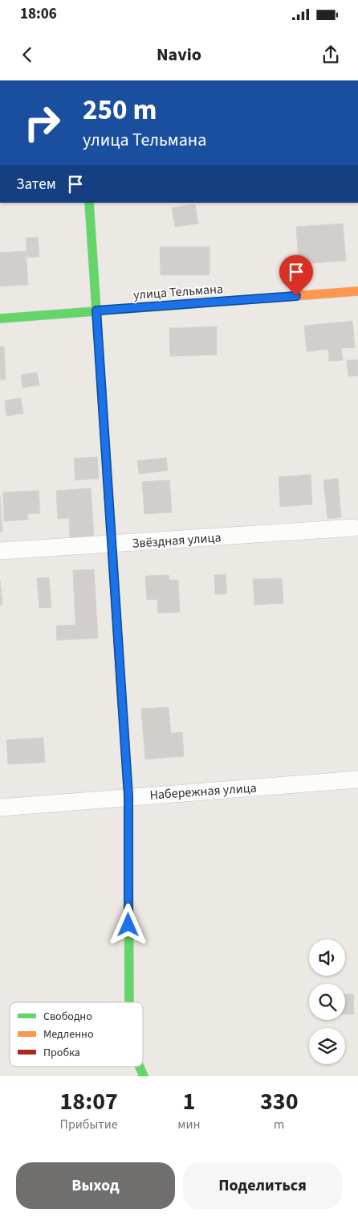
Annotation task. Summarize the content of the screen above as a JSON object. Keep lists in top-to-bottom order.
{
  "streets": {
    "street": ["улица Тельмана", "Звёздная улица", "Набережная улица"]
  },
  "legend": ["Свободно", "Медленно", "Пробка"],
  "page": {
    "status": "18:06",
    "header": "Navio",
    "turn": ["250 m", "улица Тельмана"],
    "then": "Затем",
    "eta": [
      "18:07",
      "Прибытие",
      "1",
      "мин",
      "330",
      "m"
    ],
    "buttons": ["Выход", "Поделиться"]
  }
}
